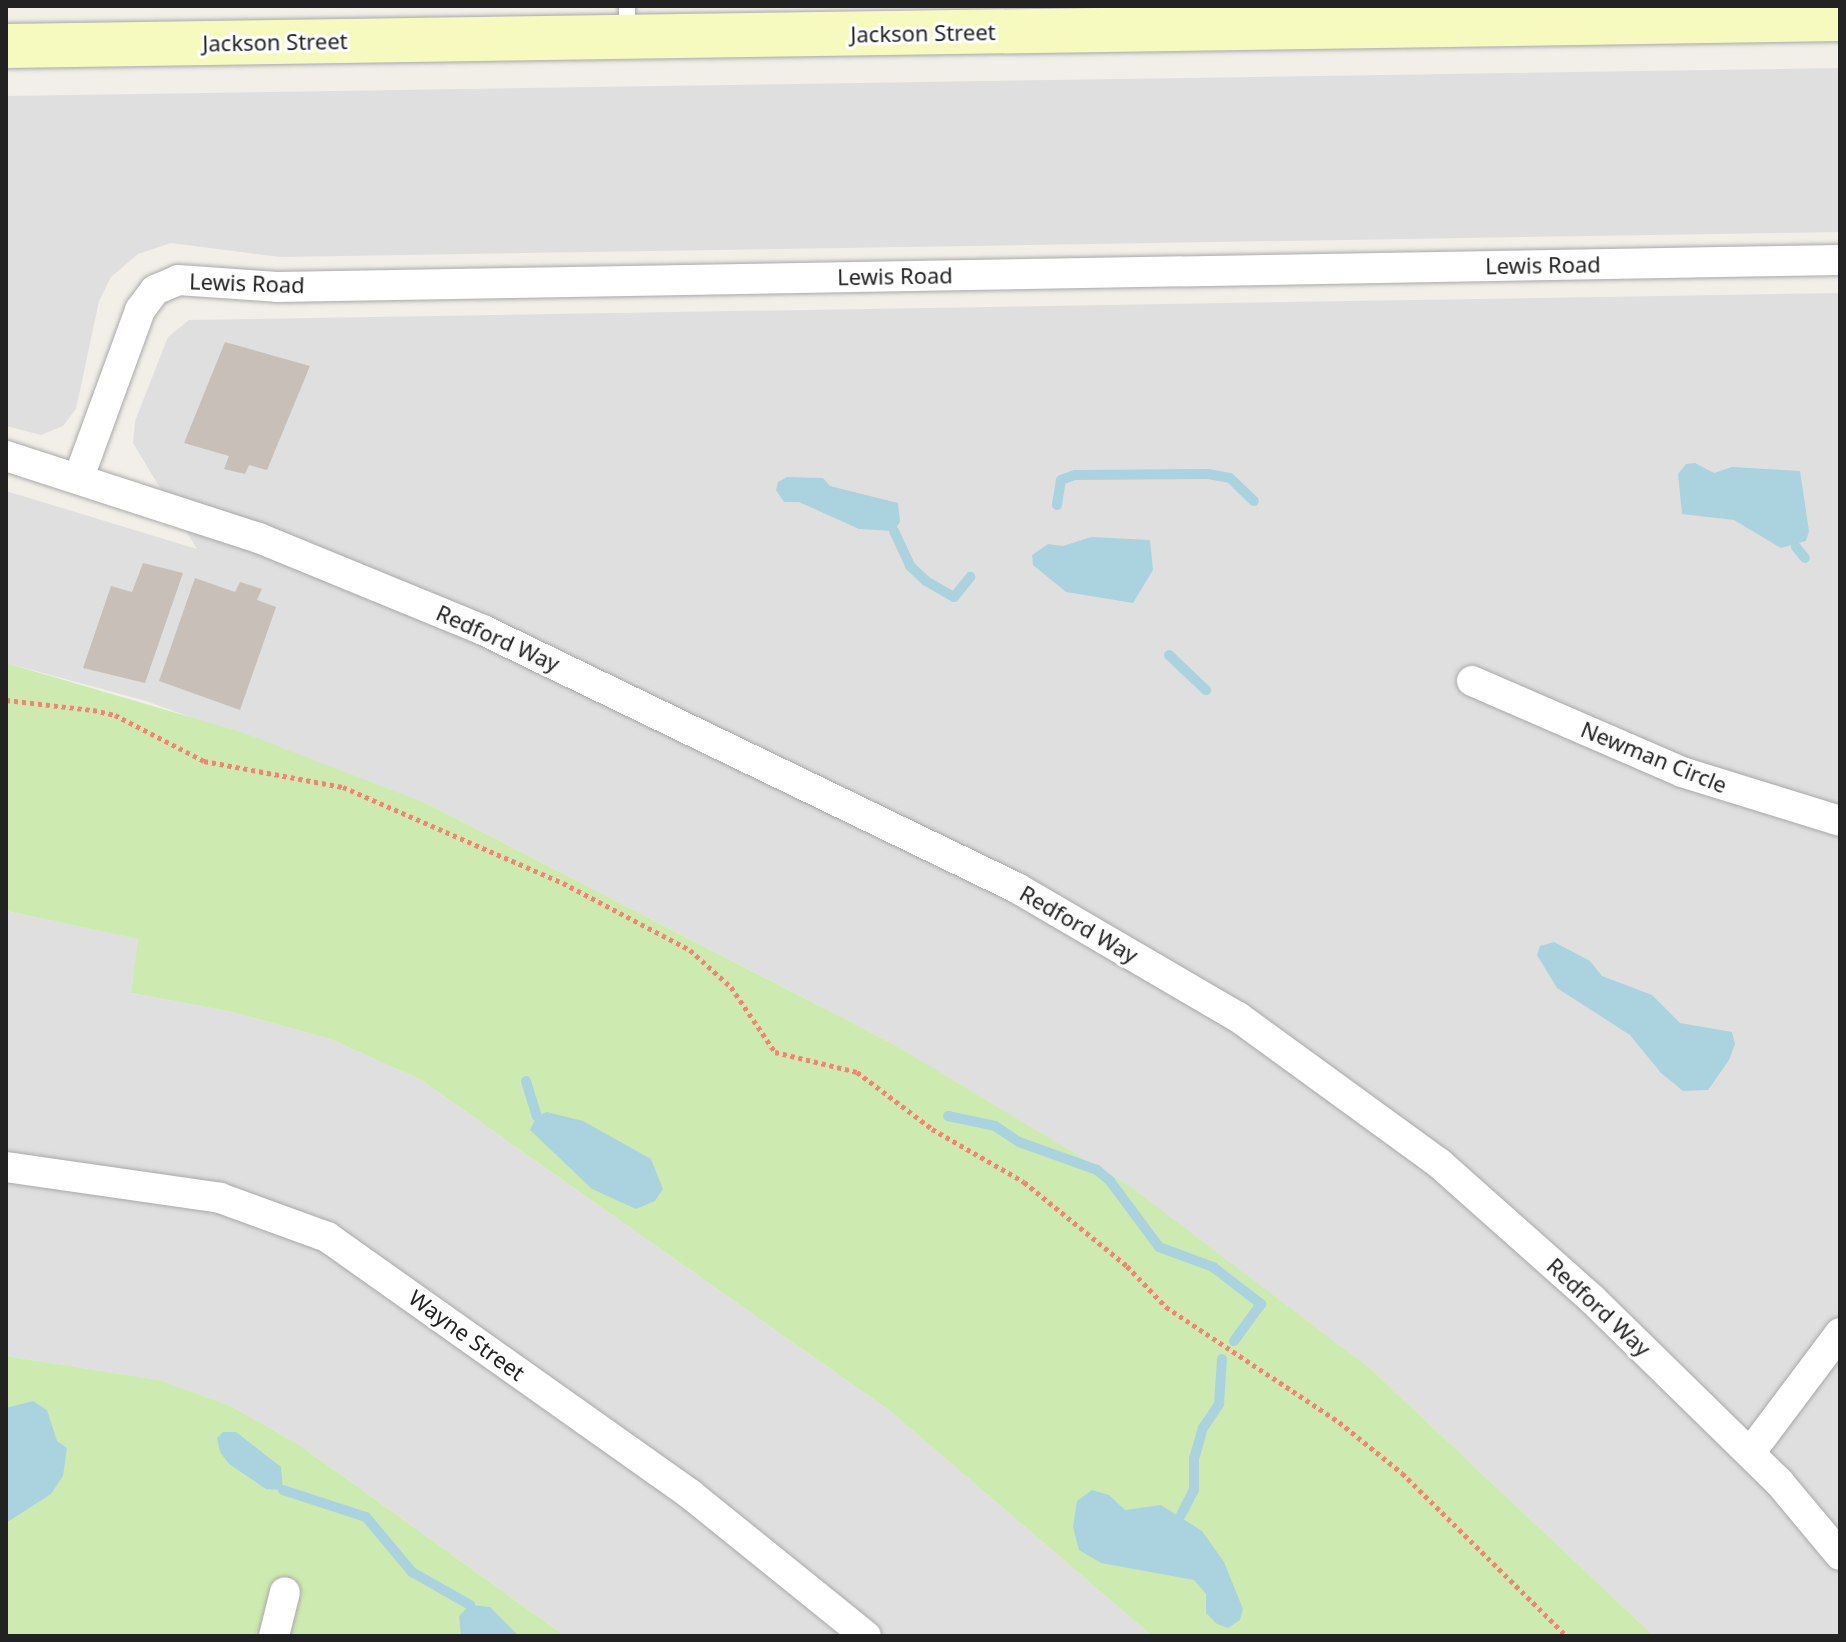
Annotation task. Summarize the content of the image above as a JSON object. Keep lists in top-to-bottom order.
{
  "streets": {
    "main road": ["Jackson Street"],
    "street": [
      "Lewis Road",
      "Redford Way",
      "Newman Circle",
      "Wayne Street"
    ]
  },
  "crossings": [
    ["Lewis Road", "Redford Way"]
  ]
}
